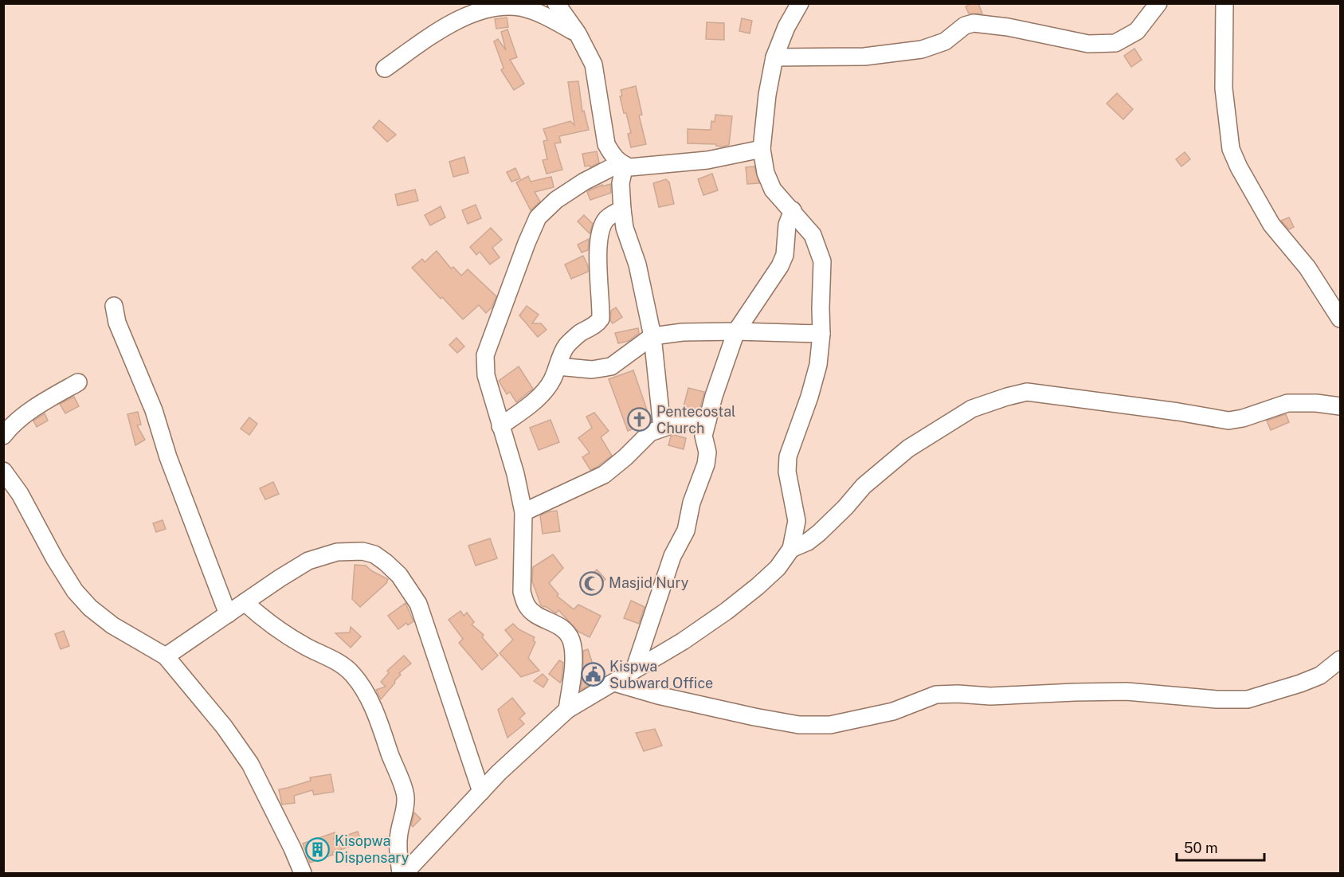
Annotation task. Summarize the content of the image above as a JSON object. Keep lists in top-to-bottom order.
{
  "places": {
    "church": ["Pentecostal Church"],
    "mosque": ["Masjid Nury"],
    "public building": ["Kispwa Subward Office"],
    "building": ["Kisopwa Dispensary"]
  },
  "scale_bar": "50 m"
}
